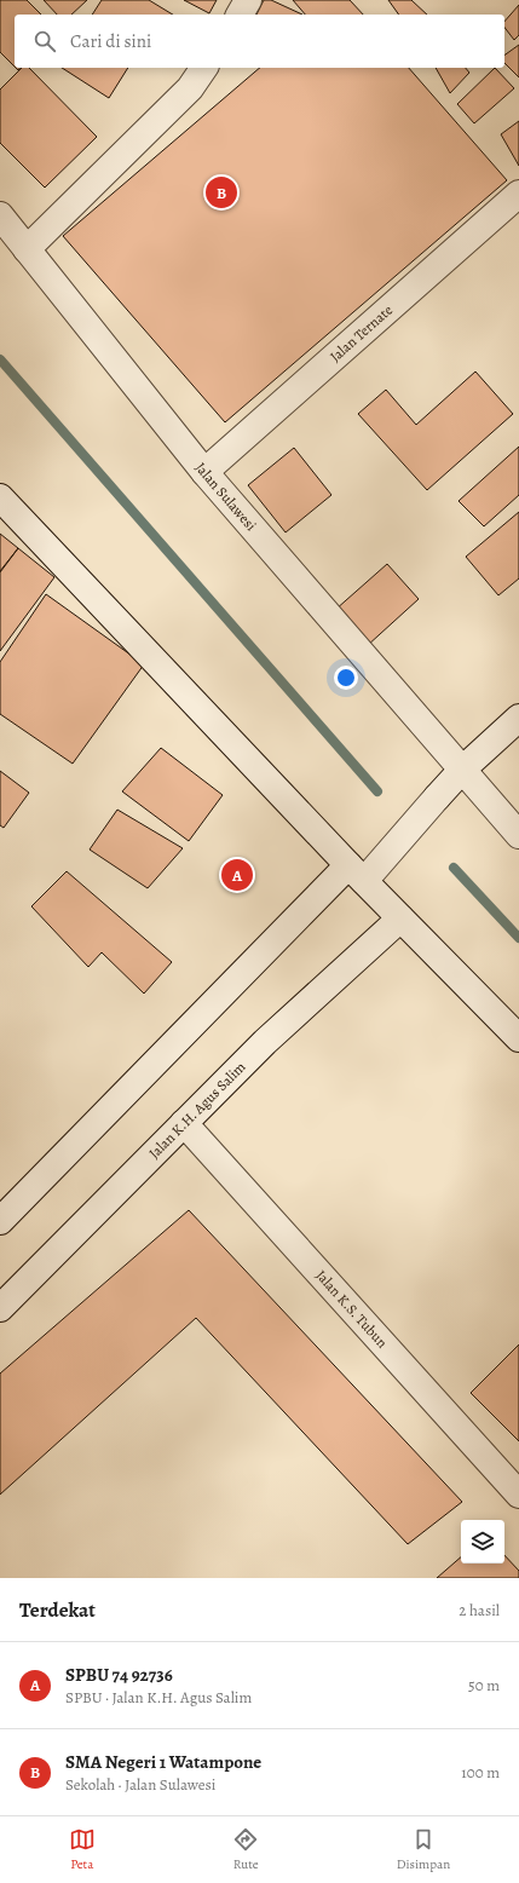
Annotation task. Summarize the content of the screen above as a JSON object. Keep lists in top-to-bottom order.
{
  "streets": {
    "street": [
      "Jalan Ternate",
      "Jalan Sulawesi",
      "Jalan K.H. Agus Salim",
      "Jalan K.S. Tubun"
    ]
  },
  "crossings": [
    ["Jalan Ternate", "Jalan Sulawesi"],
    ["Jalan K.H. Agus Salim", "Jalan K.S. Tubun"]
  ],
  "page": {
    "search": "Cari di sini",
    "pins": ["B", "A"],
    "heading": ["Terdekat", "2 hasil"],
    "list": [
      {
        "mark": "A",
        "name": "SPBU 74 92736",
        "note": "SPBU · Jalan K.H. Agus Salim",
        "value": "50 m"
      },
      {
        "mark": "B",
        "name": "SMA Negeri 1 Watampone",
        "note": "Sekolah · Jalan Sulawesi",
        "value": "100 m"
      }
    ],
    "nav": ["Peta", "Rute", "Disimpan"]
  }
}
